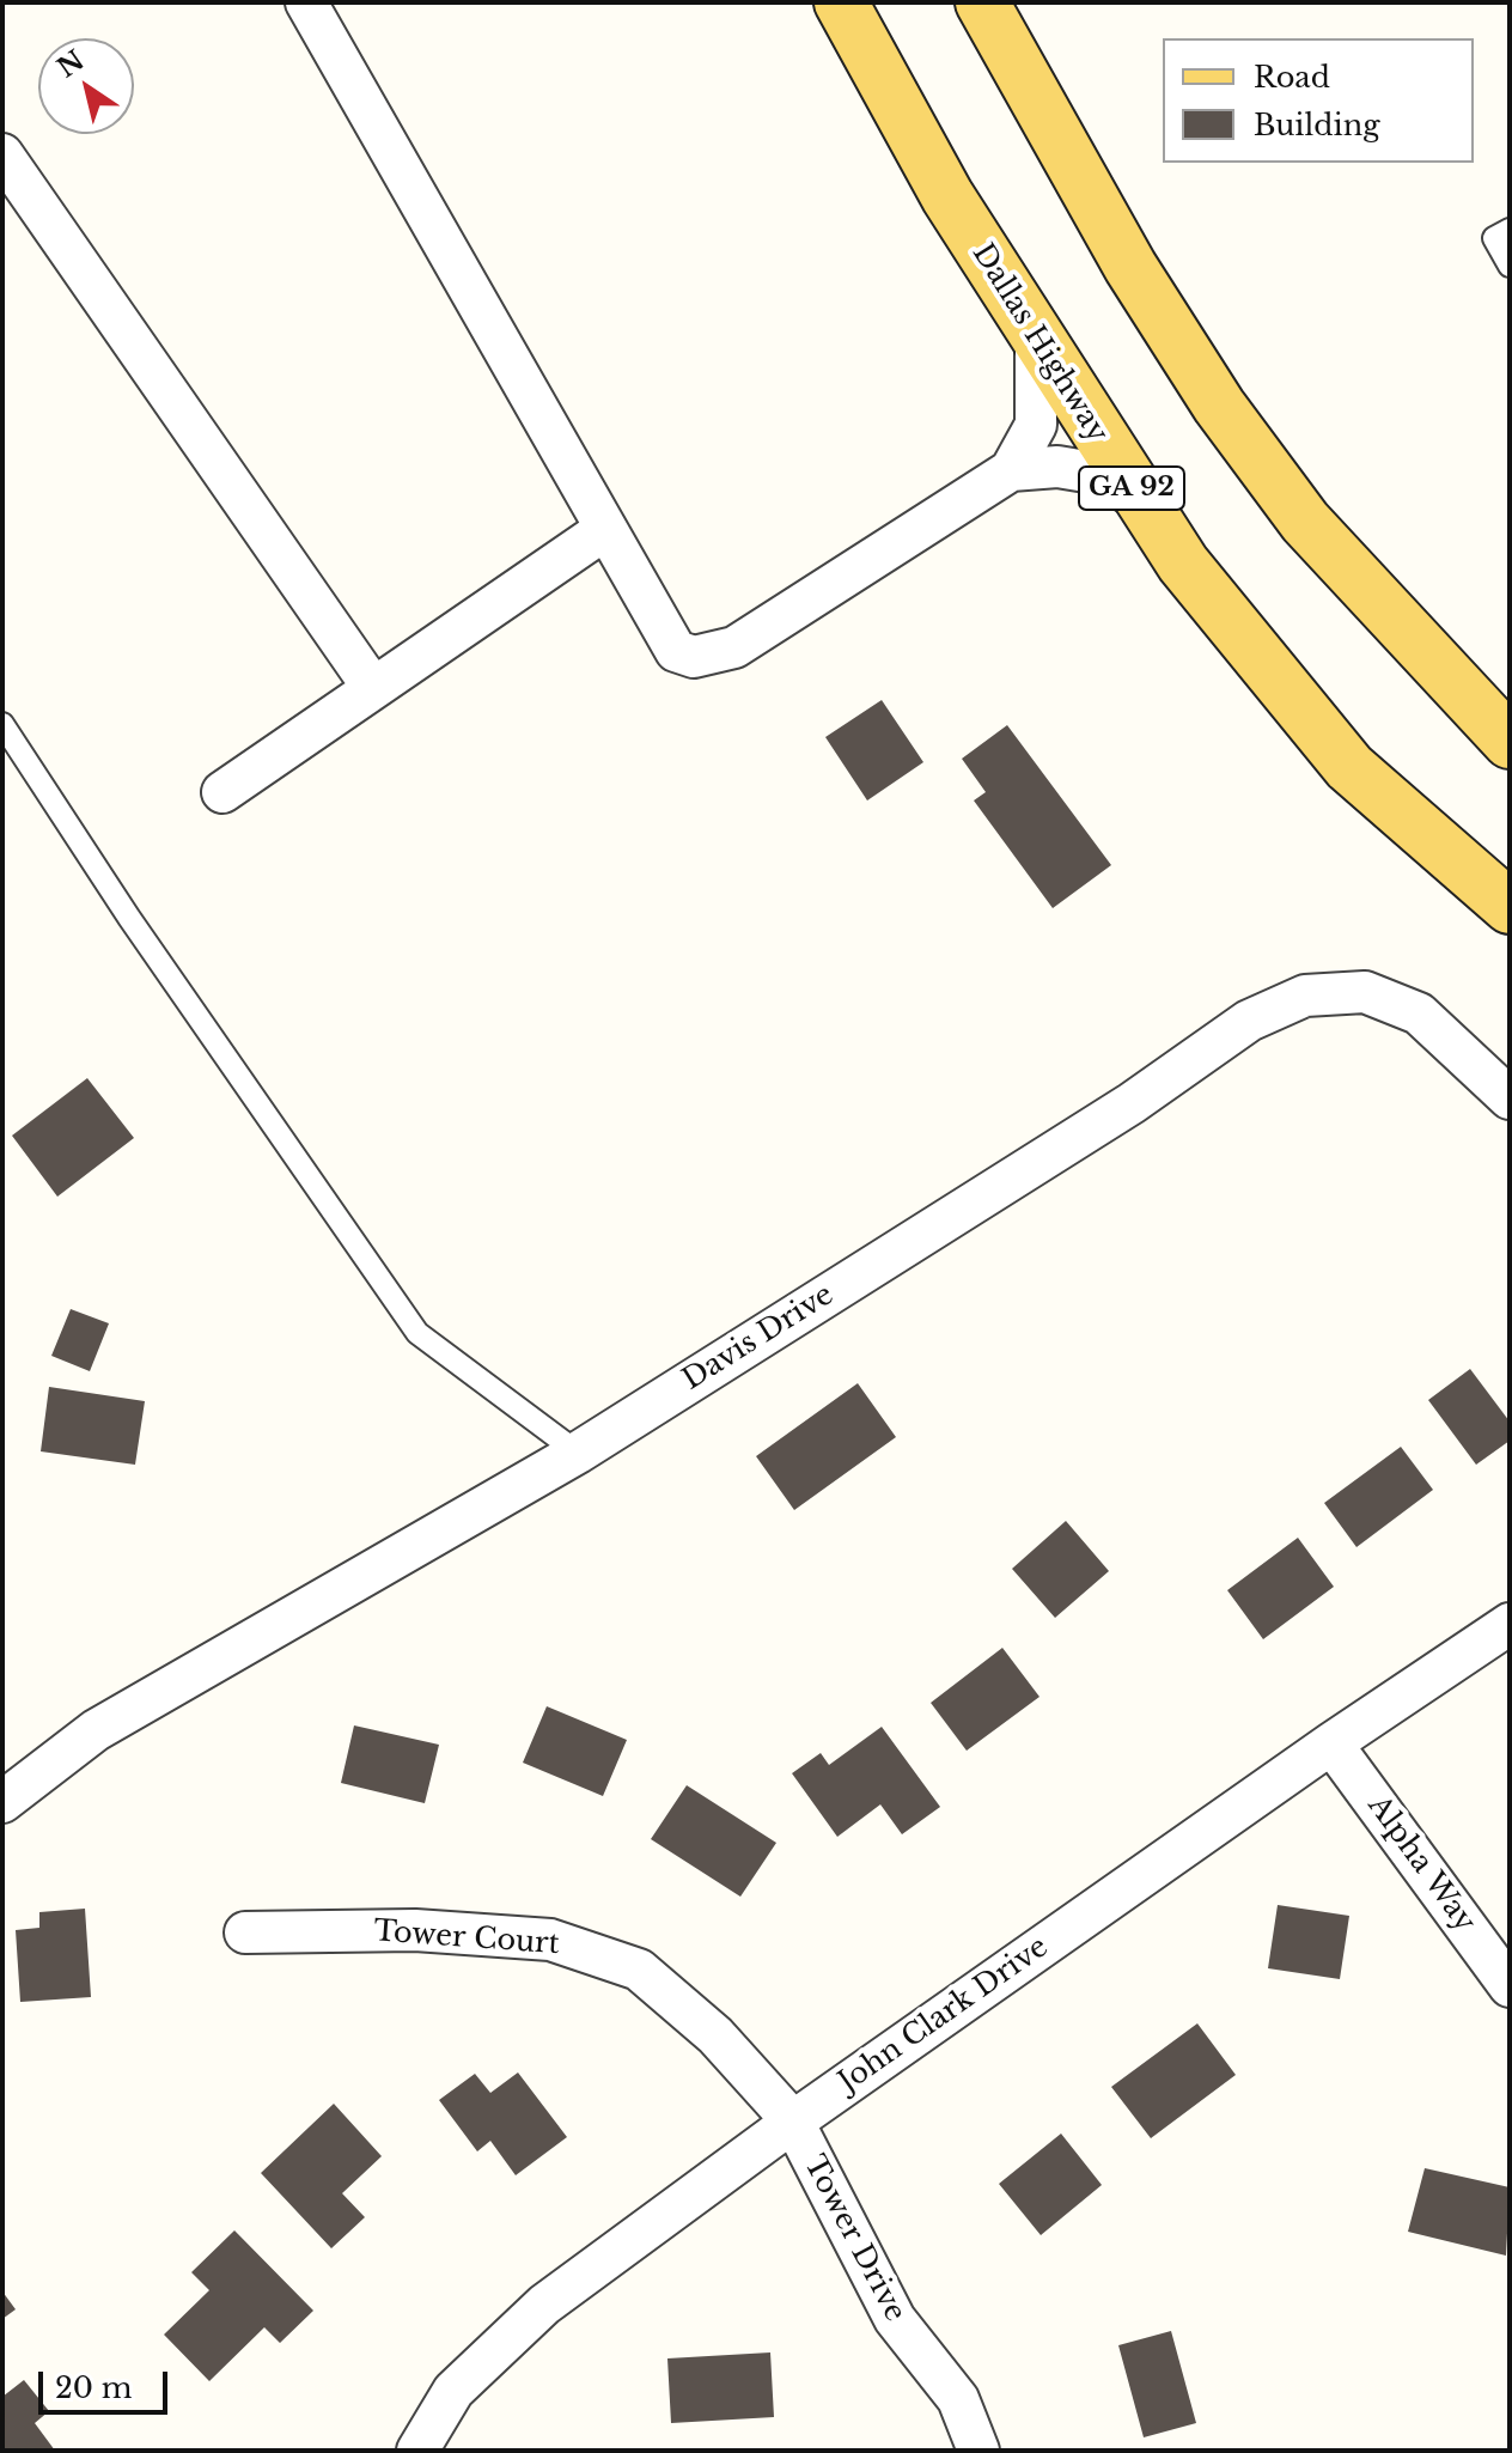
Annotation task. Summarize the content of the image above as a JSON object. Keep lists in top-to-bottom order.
{
  "streets": {
    "main road": ["Dallas Highway", "GA 92"],
    "street": [
      "Davis Drive",
      "Alpha Way",
      "Tower Court",
      "John Clark Drive",
      "Tower Drive"
    ]
  },
  "crossings": [
    ["Alpha Way", "John Clark Drive"],
    ["Tower Court", "John Clark Drive"],
    ["Tower Court", "Tower Drive"],
    ["John Clark Drive", "Tower Drive"]
  ],
  "legend": ["Road", "Building"],
  "scale_bar": "20 m",
  "north": "top left"
}
